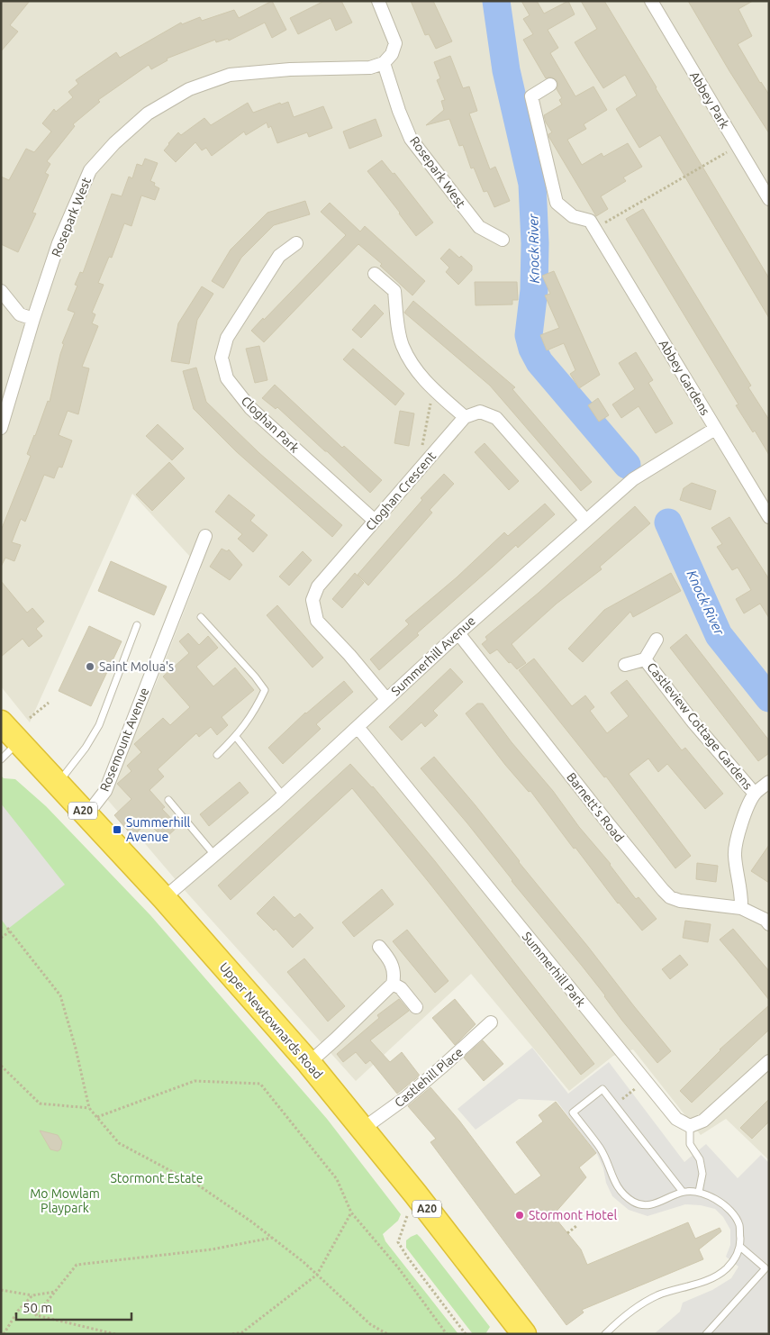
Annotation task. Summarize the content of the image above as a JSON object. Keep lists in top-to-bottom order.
{
  "streets": {
    "highway": ["A20", "Upper Newtownards Road"],
    "street": [
      "Abbey Park",
      "Rosepark West",
      "Abbey Gardens",
      "Cloghan Park",
      "Cloghan Crescent",
      "Summerhill Avenue",
      "Castleview Cottage Gardens",
      "Rosemount Avenue",
      "Barnett's Road",
      "Summerhill Park",
      "Castlehill Place"
    ]
  },
  "crossings": [
    ["Abbey Gardens", "Summerhill Avenue"],
    ["Cloghan Park", "Cloghan Crescent"],
    ["Cloghan Crescent", "Summerhill Avenue"],
    ["Summerhill Avenue", "Barnett's Road"],
    ["Summerhill Avenue", "Summerhill Park"],
    ["Summerhill Avenue", "Upper Newtownards Road"],
    ["Castleview Cottage Gardens", "Barnett's Road"],
    ["Rosemount Avenue", "Upper Newtownards Road"],
    ["Upper Newtownards Road", "Castlehill Place"]
  ],
  "water": ["Knock River"],
  "parks": ["Stormont Estate", "Mo Mowlam Playpark"],
  "places": {
    "other": ["Saint Molua's", "Stormont Hotel"],
    "transit": ["Summerhill Avenue"]
  },
  "scale_bar": "50 m"
}
